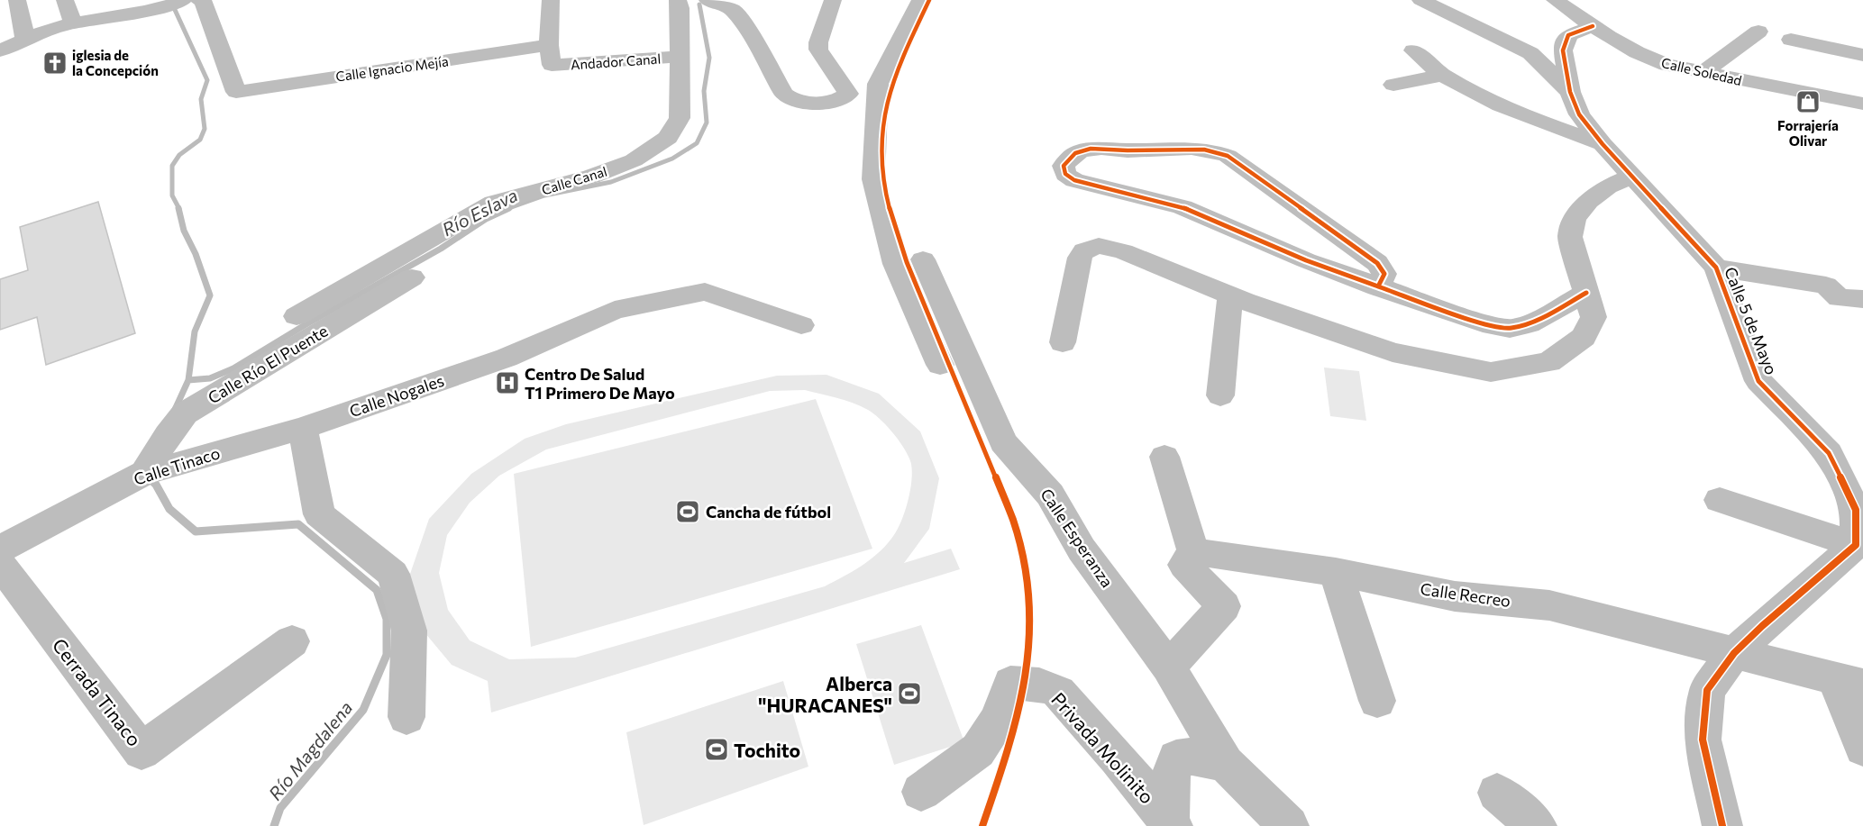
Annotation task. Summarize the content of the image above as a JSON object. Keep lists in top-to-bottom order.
{
  "streets": {
    "street": [
      "Andador Canal",
      "Calle Ignacio Mejía",
      "Calle Soledad",
      "Calle Canal",
      "Calle 5 de Mayo",
      "Calle Río El Puente",
      "Calle Nogales",
      "Calle Tinaco",
      "Calle Esperanza",
      "Calle Recreo",
      "Cerrada Tinaco",
      "Privada Molinito"
    ]
  },
  "crossings": [
    ["Andador Canal", "Calle Ignacio Mejía"],
    ["Andador Canal", "Calle Canal"],
    ["Calle Soledad", "Calle 5 de Mayo"],
    ["Calle Río El Puente", "Calle Tinaco"],
    ["Calle Nogales", "Calle Tinaco"]
  ],
  "water": ["Río Eslava", "Río Magdalena"],
  "places": {
    "church": ["iglesia de la Concepción"],
    "shop": ["Forrajería Olivar"],
    "hospital": ["Centro De Salud T1 Primero De Mayo"],
    "sports": ["Cancha de fútbol", "Alberca \"HURACANES\"", "Tochito"]
  }
}
